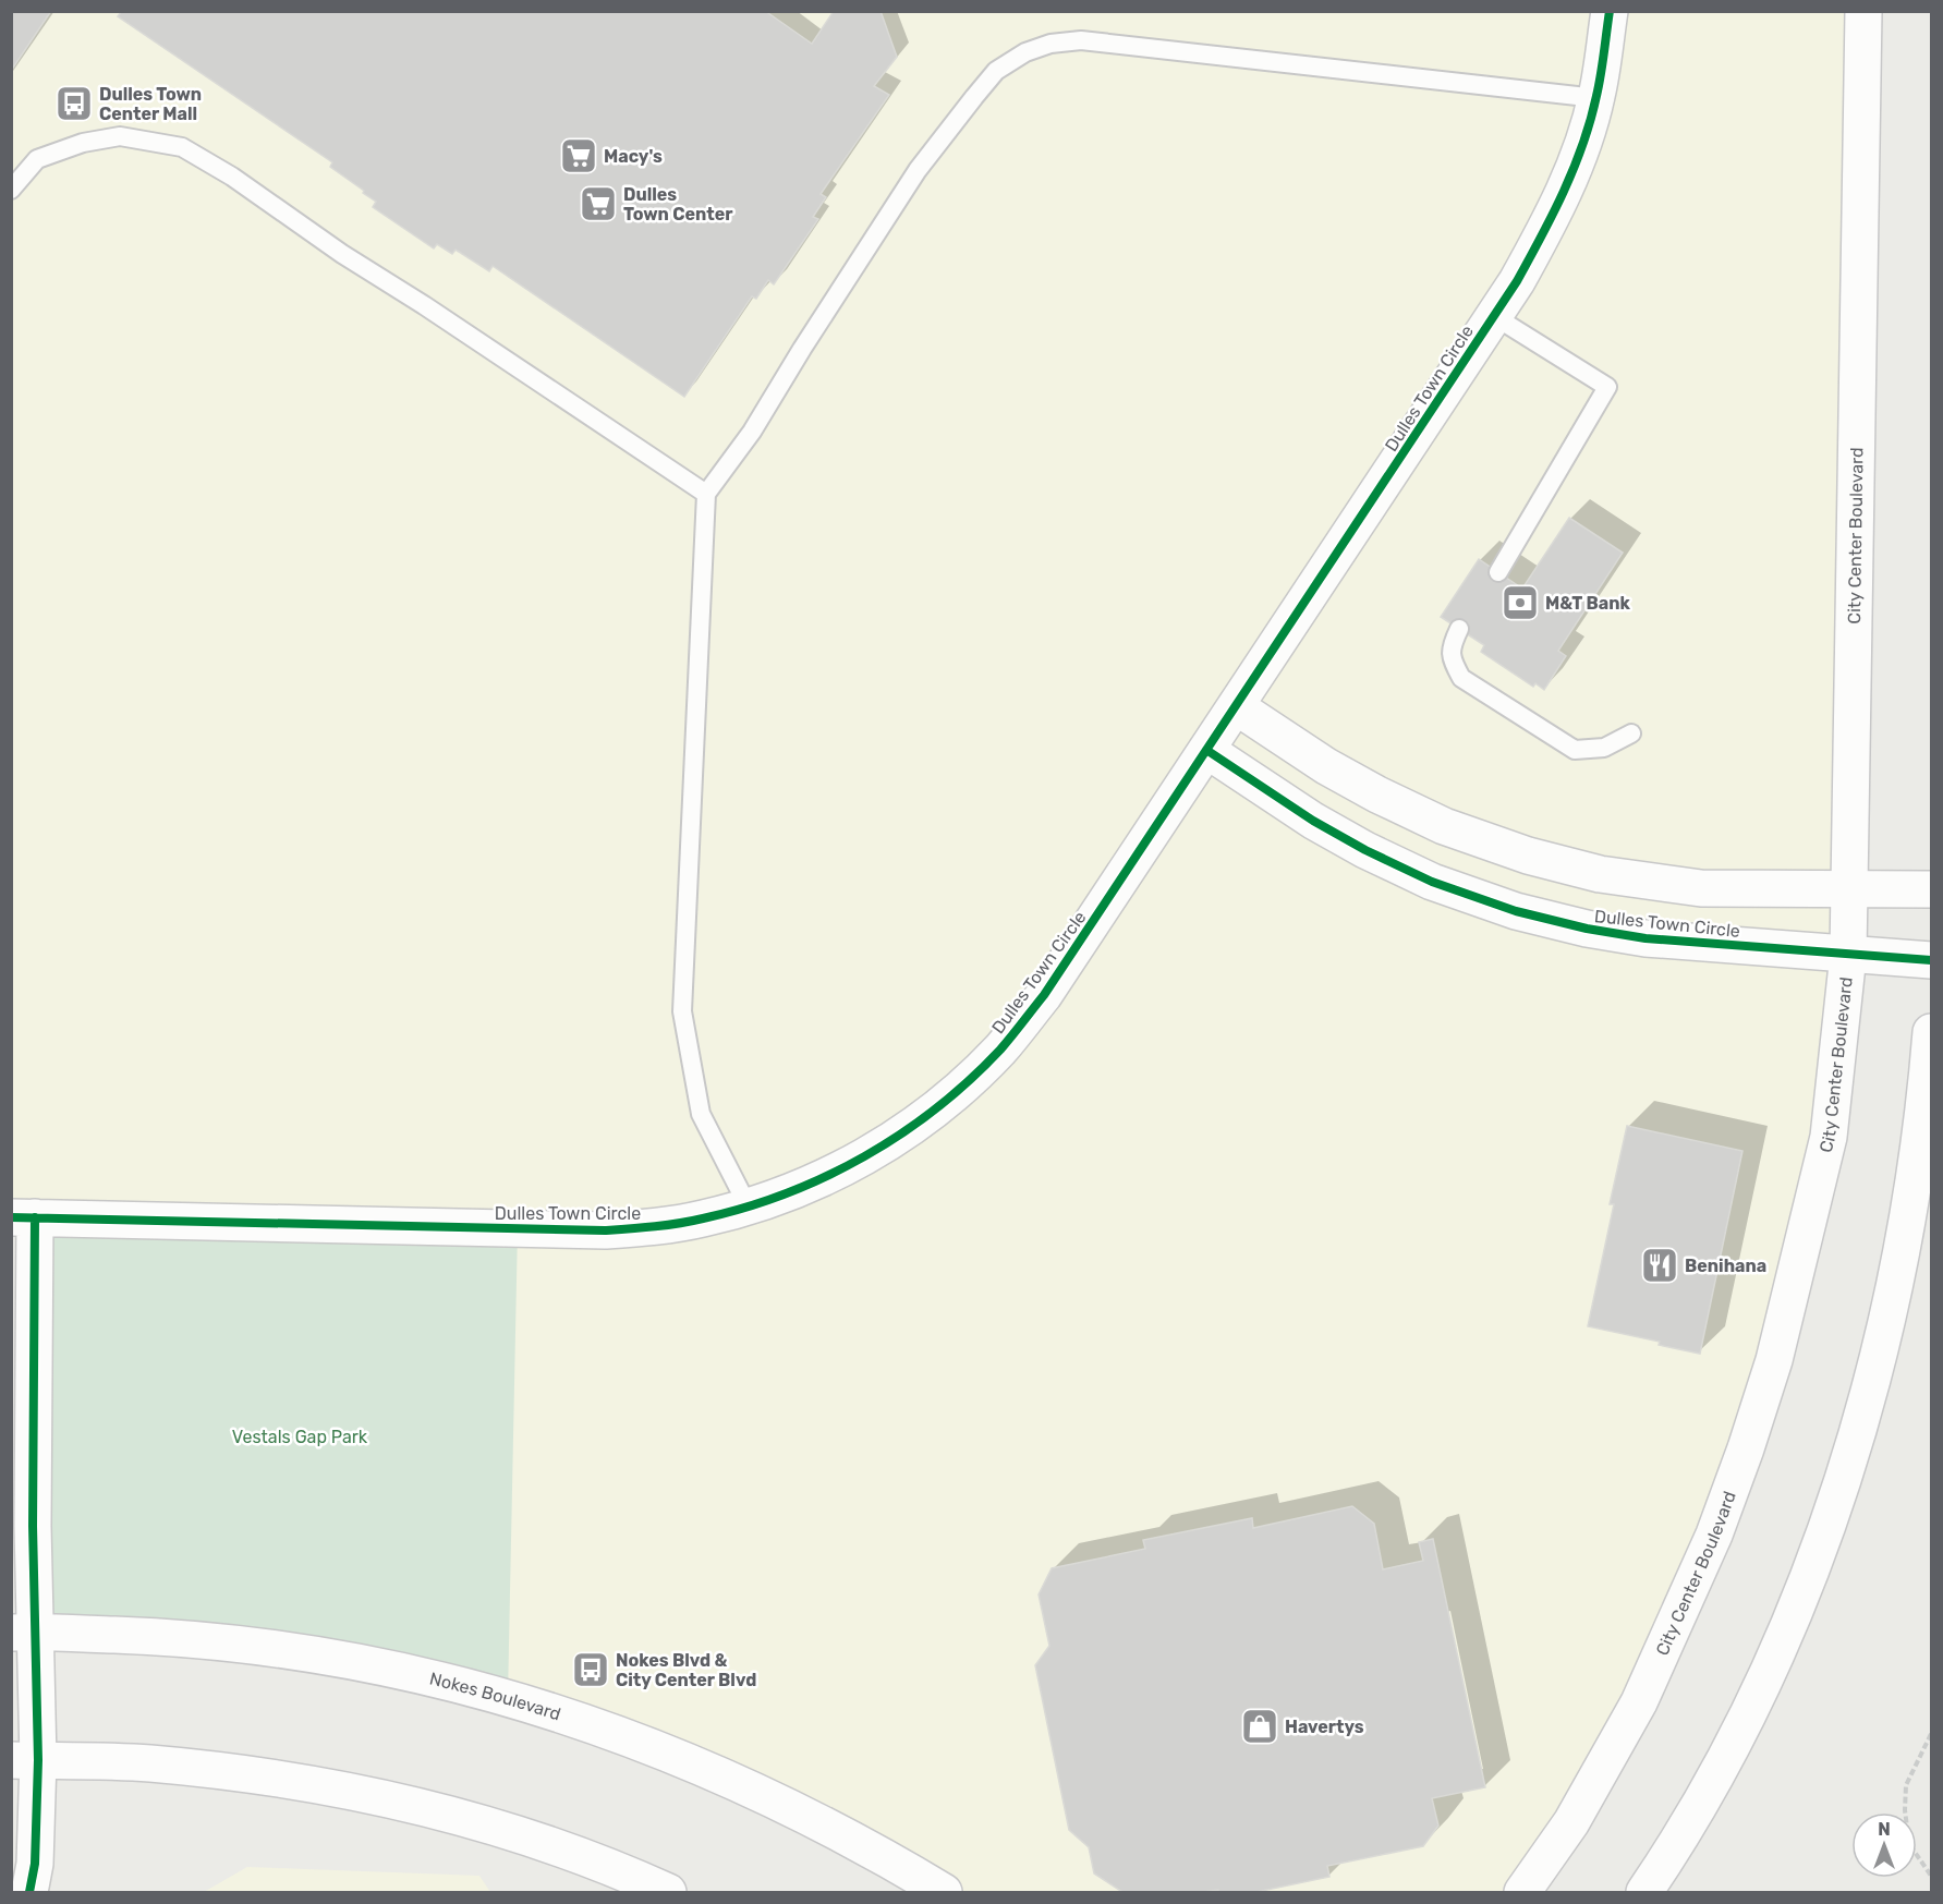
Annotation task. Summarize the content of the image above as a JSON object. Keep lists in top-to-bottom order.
{
  "streets": {
    "main road": ["Dulles Town Circle", "City Center Boulevard", "Nokes Boulevard"]
  },
  "crossings": [
    ["Dulles Town Circle", "City Center Boulevard"],
    ["Dulles Town Circle", "Nokes Boulevard"]
  ],
  "parks": ["Vestals Gap Park"],
  "places": {
    "bus stop": ["Dulles Town Center Mall", "Nokes Blvd & City Center Blvd"],
    "supermarket": ["Macy's", "Dulles Town Center"],
    "bank": ["M&T Bank"],
    "restaurant": ["Benihana"],
    "shop": ["Havertys"]
  },
  "north": "top"
}
